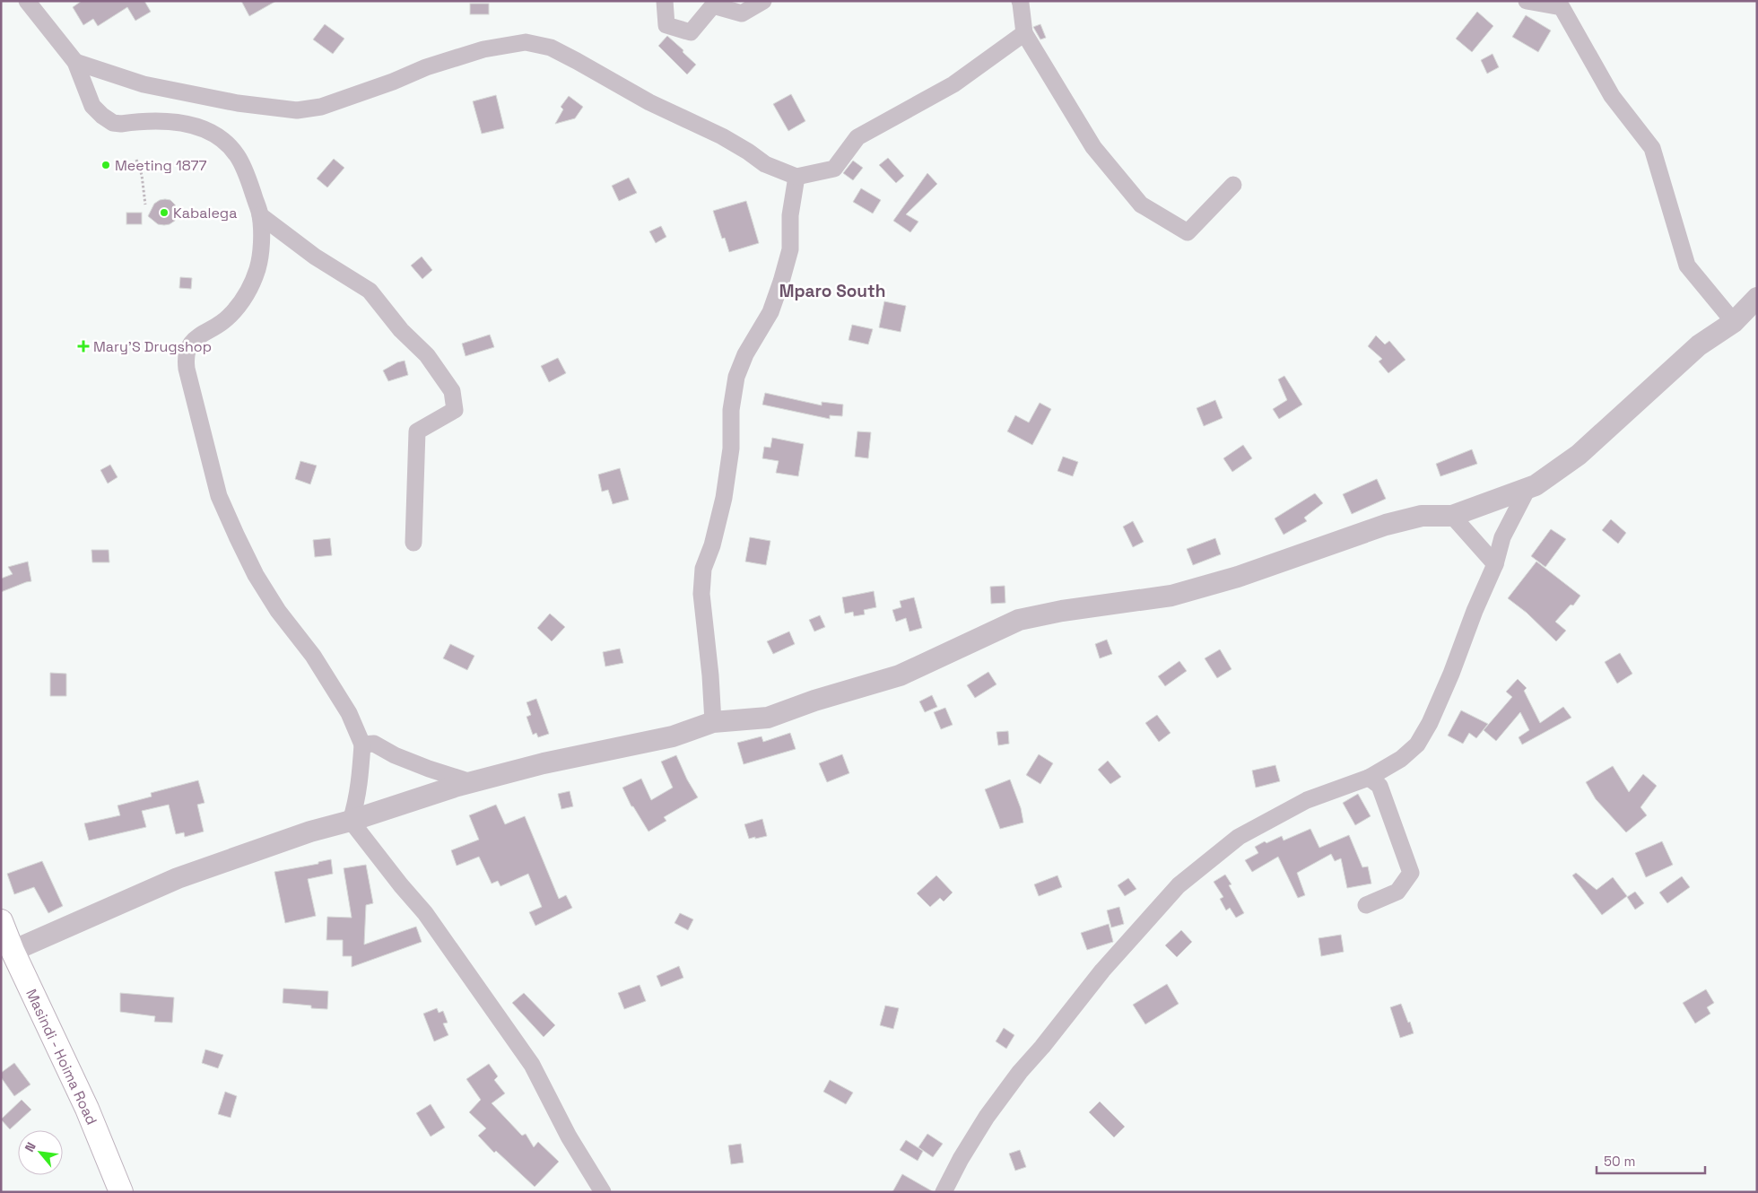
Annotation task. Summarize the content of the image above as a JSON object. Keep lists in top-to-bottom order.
{
  "streets": {
    "main road": ["Masindi - Hoima Road"]
  },
  "districts": ["Mparo South"],
  "places": {
    "other": ["Meeting 1877", "Kabalega"],
    "health": ["Mary'S Drugshop"]
  },
  "scale_bar": "50 m",
  "north": "top left"
}
